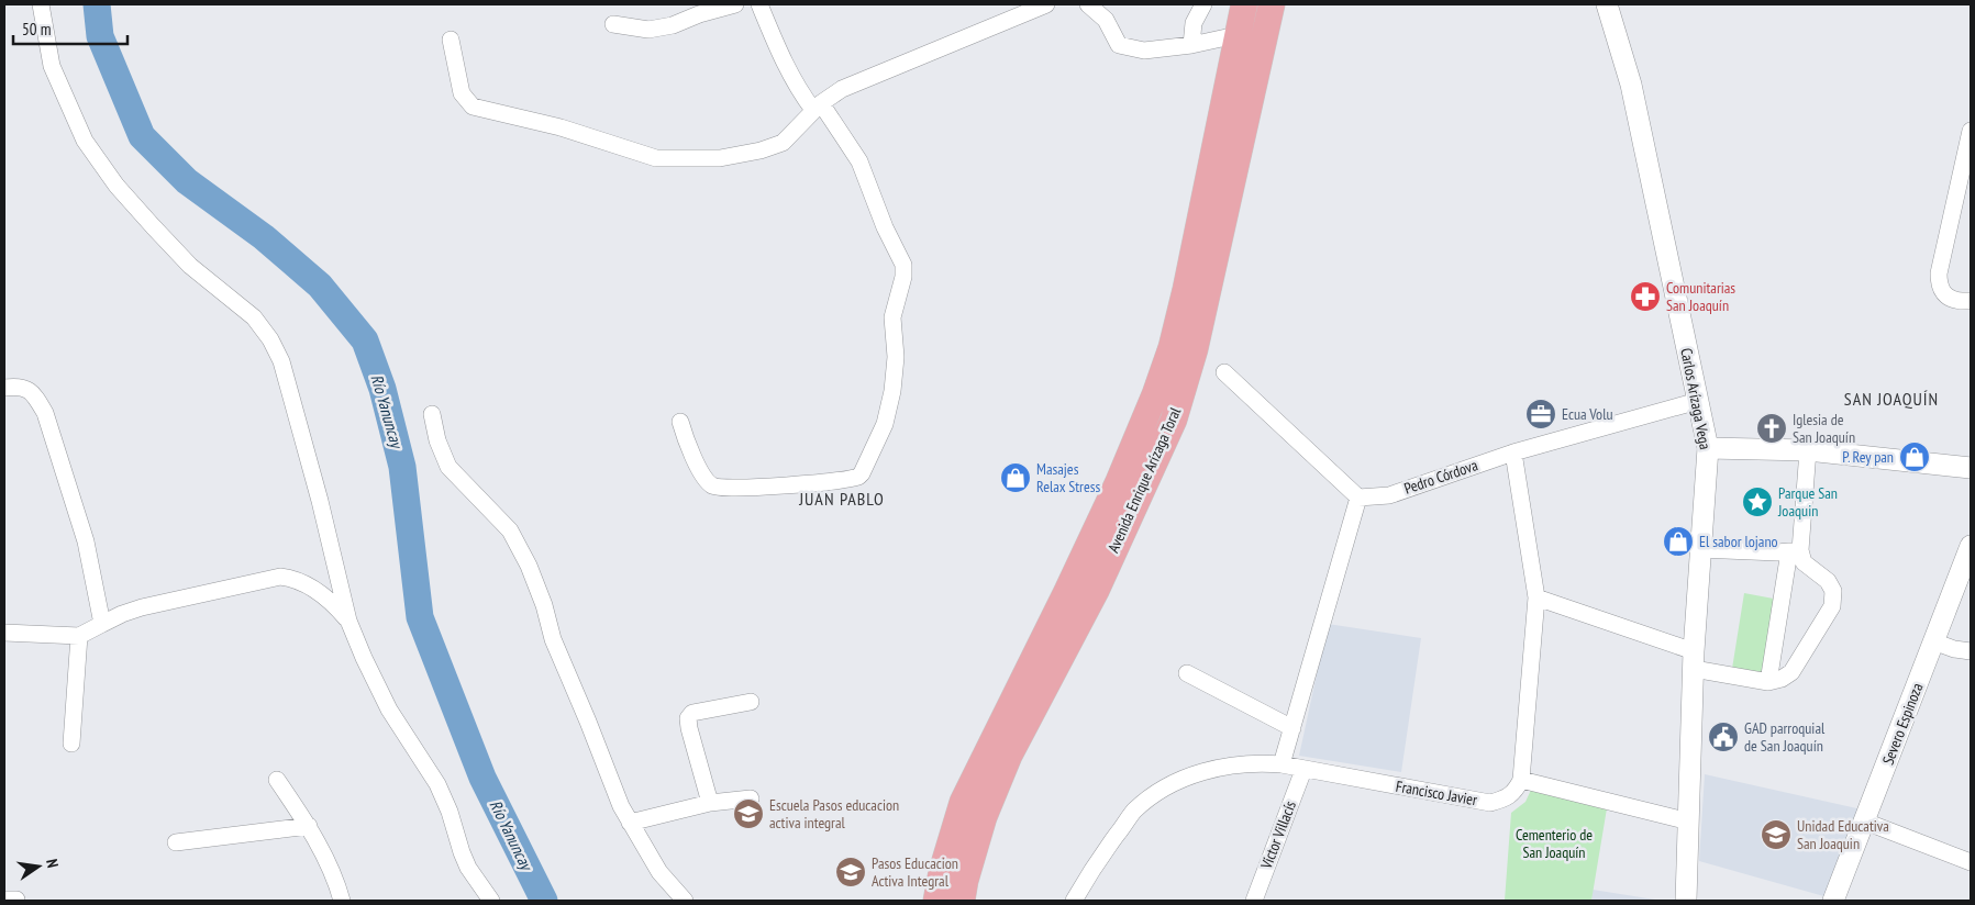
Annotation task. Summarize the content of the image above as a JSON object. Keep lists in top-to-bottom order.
{
  "streets": {
    "main road": ["Avenida Enrique Arízaga Toral"],
    "street": [
      "Carlos Arízaga Vega",
      "Pedro Córdova",
      "Severo Espinoza",
      "Francisco Javier",
      "Víctor Villacís"
    ]
  },
  "crossings": [
    ["Carlos Arízaga Vega", "Pedro Córdova"],
    ["Francisco Javier", "Víctor Villacís"]
  ],
  "districts": ["SAN JOAQUÍN", "JUAN PABLO"],
  "water": ["Río Yanuncay"],
  "parks": ["Cementerio de San Joaquín"],
  "places": {
    "pharmacy": ["Comunitarias San Joaquín"],
    "office": ["Ecua Volu"],
    "church": ["Iglesia de San Joaquín"],
    "shop": ["P. Rey pan", "Masajes Relax Stress", "El sabor lojano"],
    "place": ["Parque San Joaquin"],
    "public building": ["GAD parroquial de San Joaquín"],
    "school or university": ["Escuela Pasos educacion activa integral", "Unidad Educativa San Joaquin", "Pasos Educacion Activa Integral"]
  },
  "scale_bar": "50 m",
  "north": "right"
}
